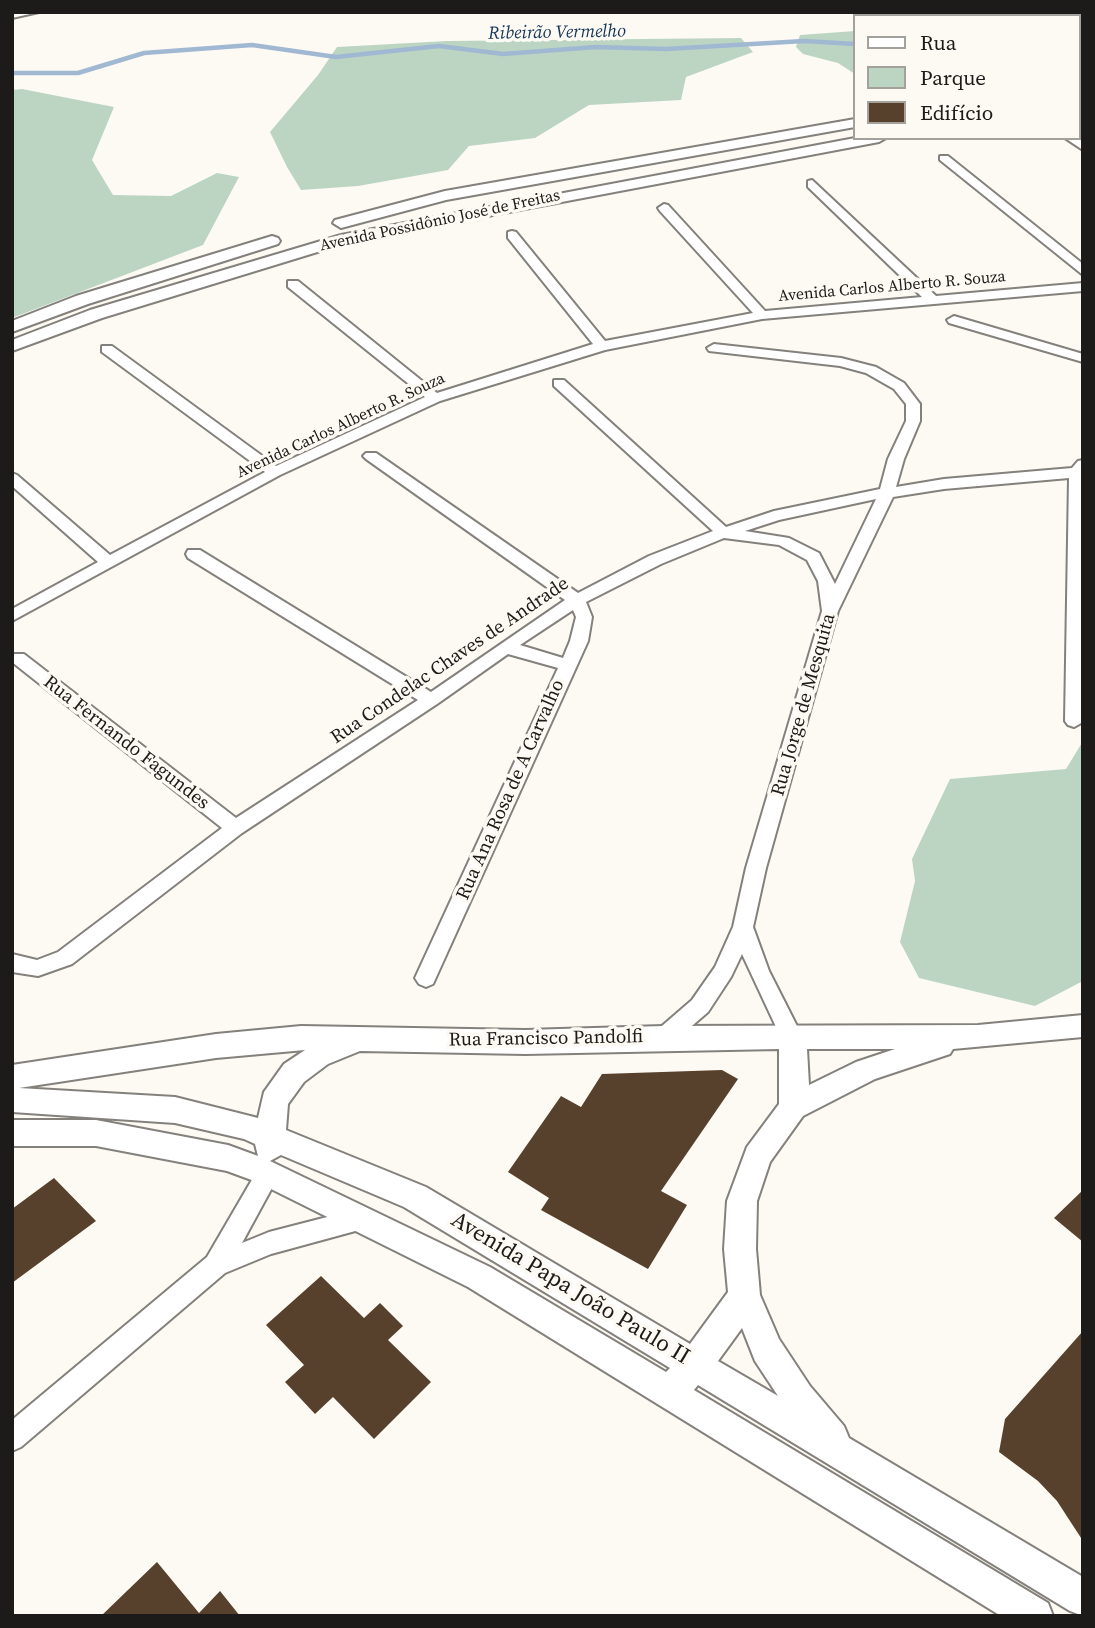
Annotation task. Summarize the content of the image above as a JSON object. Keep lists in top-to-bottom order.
{
  "streets": {
    "street": [
      "Avenida Possidônio José de Freitas",
      "Avenida Carlos Alberto R. Souza",
      "Rua Condelac Chaves de Andrade",
      "Rua Jorge de Mesquita",
      "Rua Fernando Fagundes",
      "Rua Ana Rosa de A Carvalho",
      "Rua Francisco Pandolfi",
      "Avenida Papa João Paulo II"
    ]
  },
  "crossings": [
    ["Rua Condelac Chaves de Andrade", "Rua Jorge de Mesquita"],
    ["Rua Condelac Chaves de Andrade", "Rua Fernando Fagundes"],
    ["Rua Condelac Chaves de Andrade", "Rua Ana Rosa de A Carvalho"],
    ["Rua Jorge de Mesquita", "Rua Francisco Pandolfi"]
  ],
  "water": ["Ribeirão Vermelho"],
  "legend": ["Rua", "Parque", "Edifício"]
}
